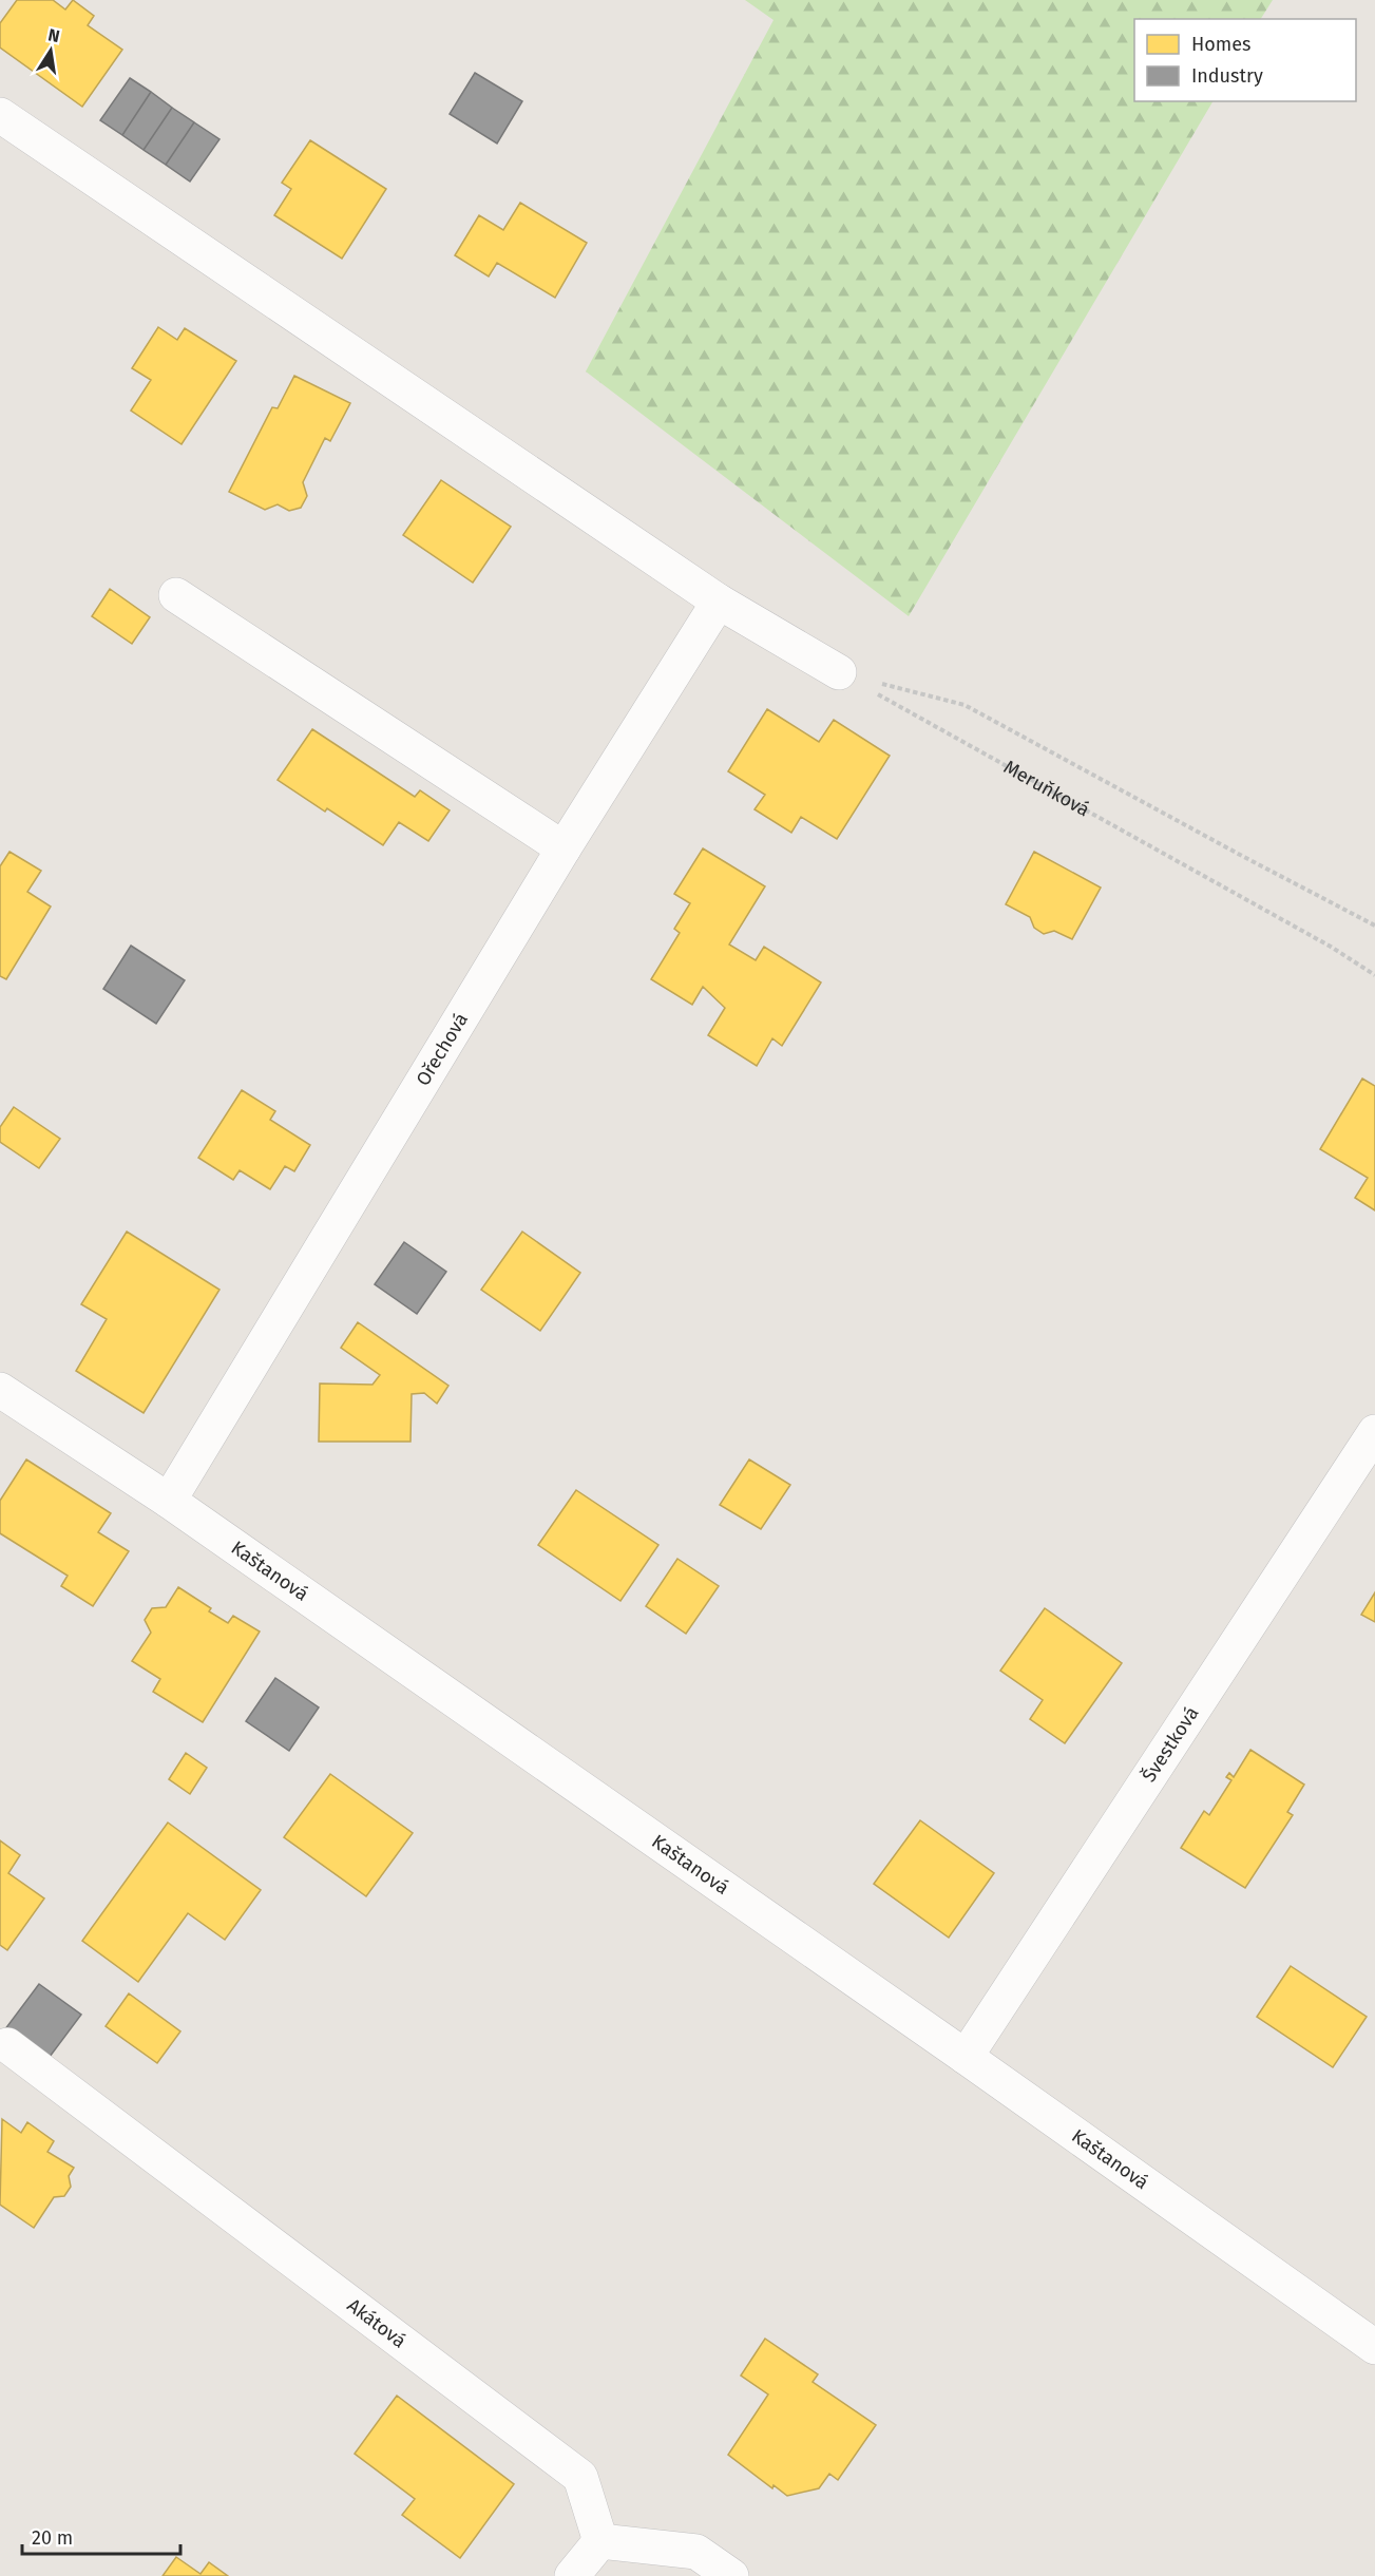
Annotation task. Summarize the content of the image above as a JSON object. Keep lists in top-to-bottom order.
{
  "streets": {
    "street": [
      "Ořechová",
      "Kaštanová",
      "Švestková",
      "Akátová"
    ],
    "path": ["Meruňková"]
  },
  "crossings": [
    ["Ořechová", "Kaštanová"],
    ["Kaštanová", "Švestková"]
  ],
  "legend": ["Homes", "Industry"],
  "scale_bar": "20 m",
  "north": "top"
}
